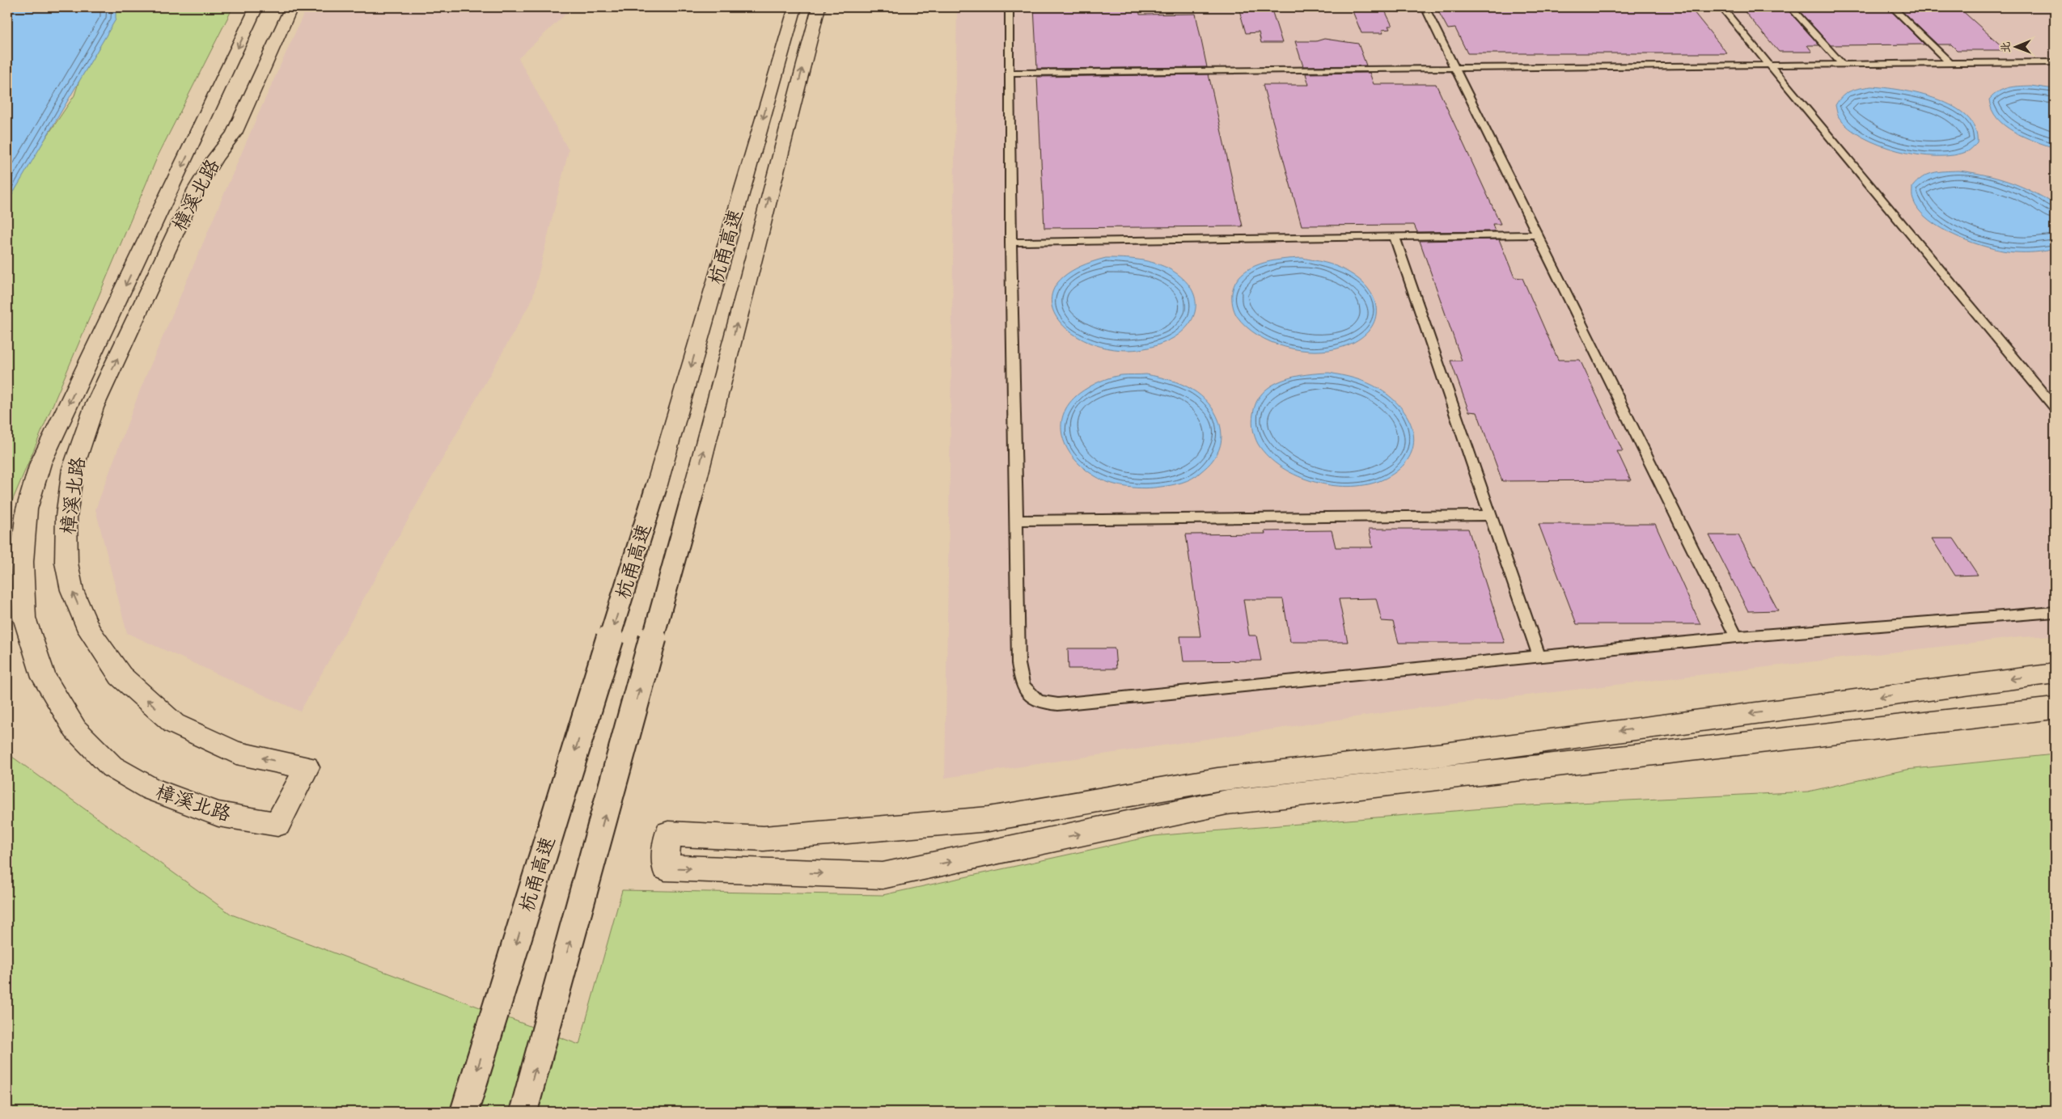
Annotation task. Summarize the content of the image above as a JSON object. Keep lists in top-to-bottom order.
{
  "streets": {
    "main road": ["樟溪北路", "杭甬高速"]
  },
  "north": "left"
}
